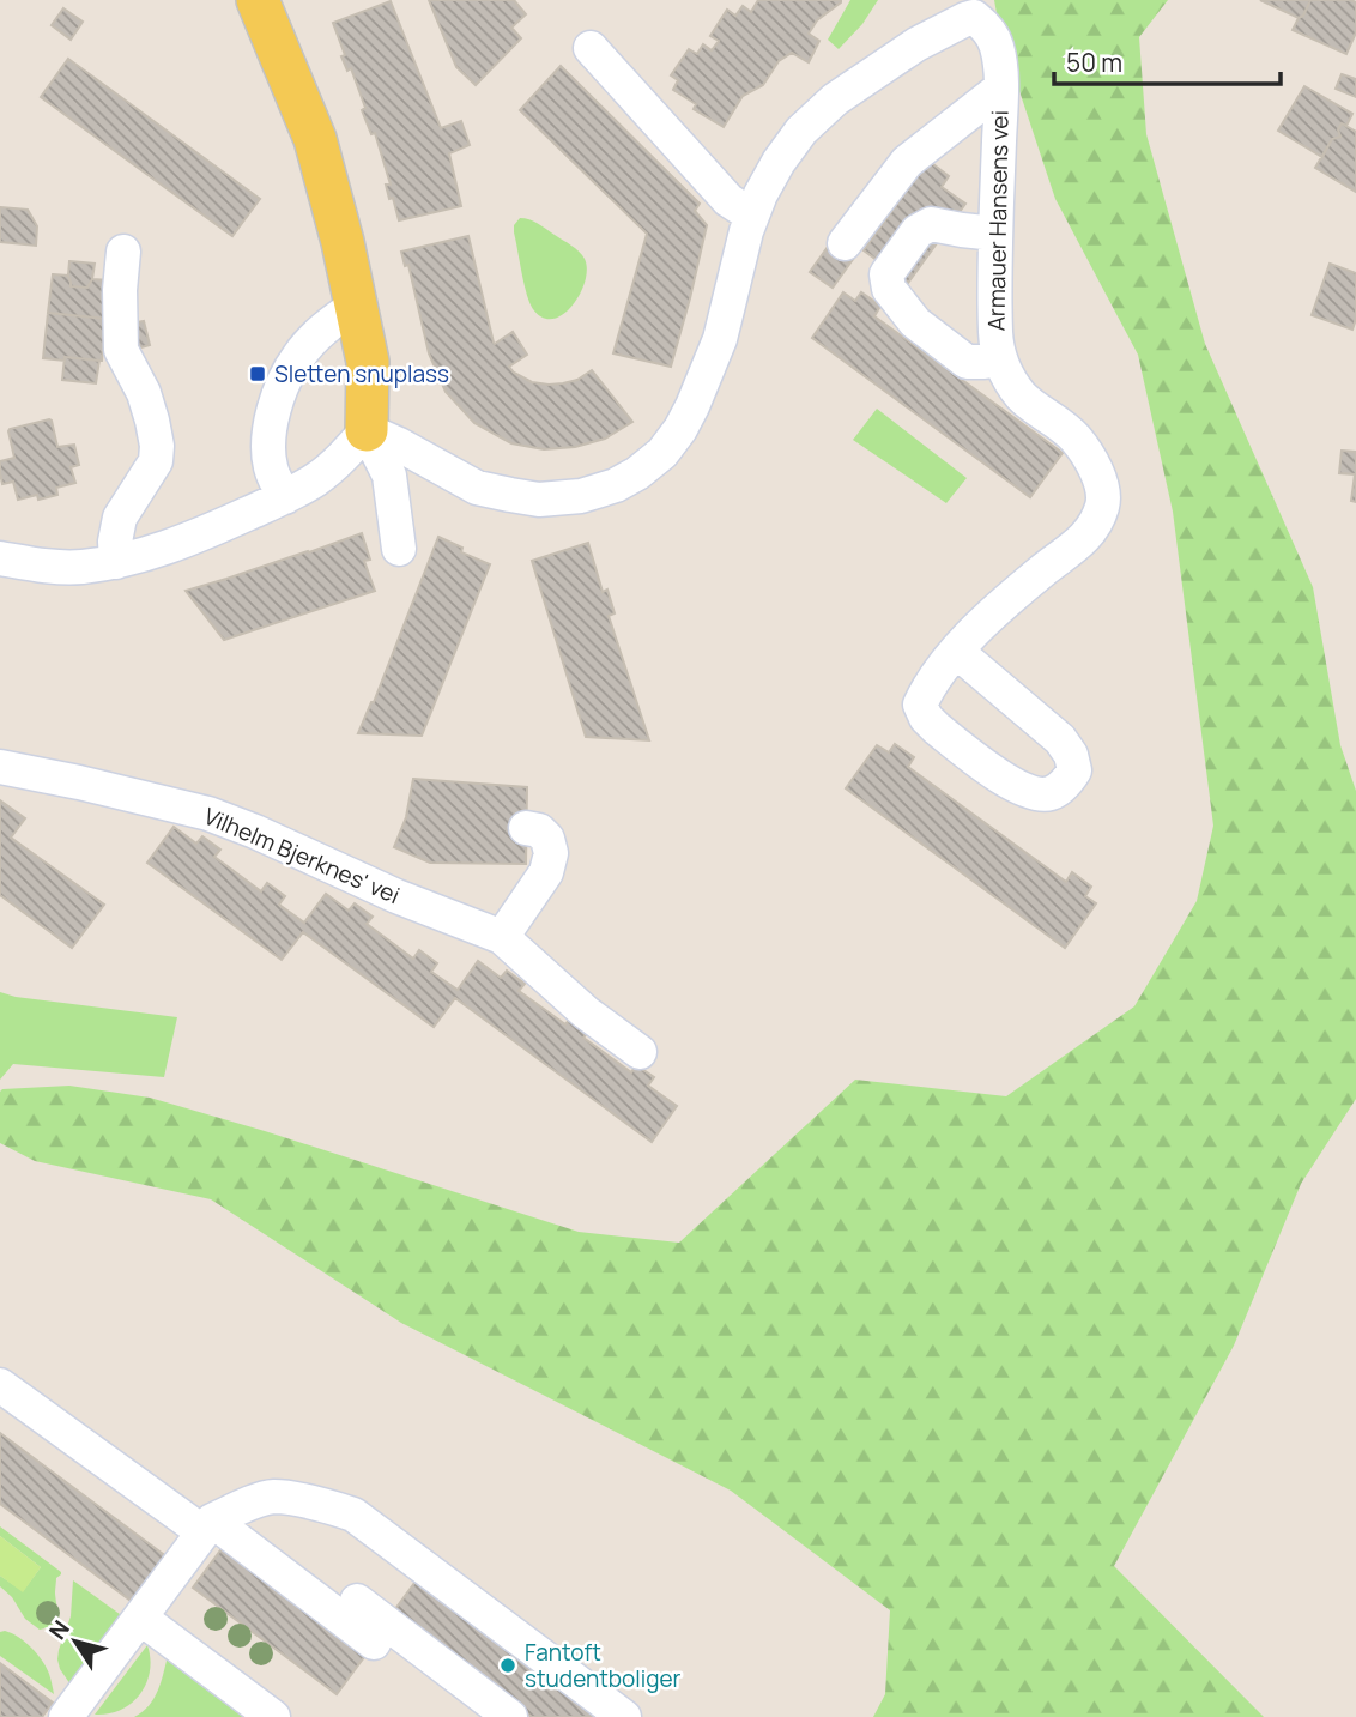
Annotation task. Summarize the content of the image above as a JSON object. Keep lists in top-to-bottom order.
{
  "streets": {
    "street": ["Armauer Hansens vei", "Vilhelm Bjerknes' vei"]
  },
  "places": {
    "transit": ["Sletten snuplass"],
    "other": ["Fantoft studentboliger"]
  },
  "scale_bar": "50 m",
  "north": "top left"
}
